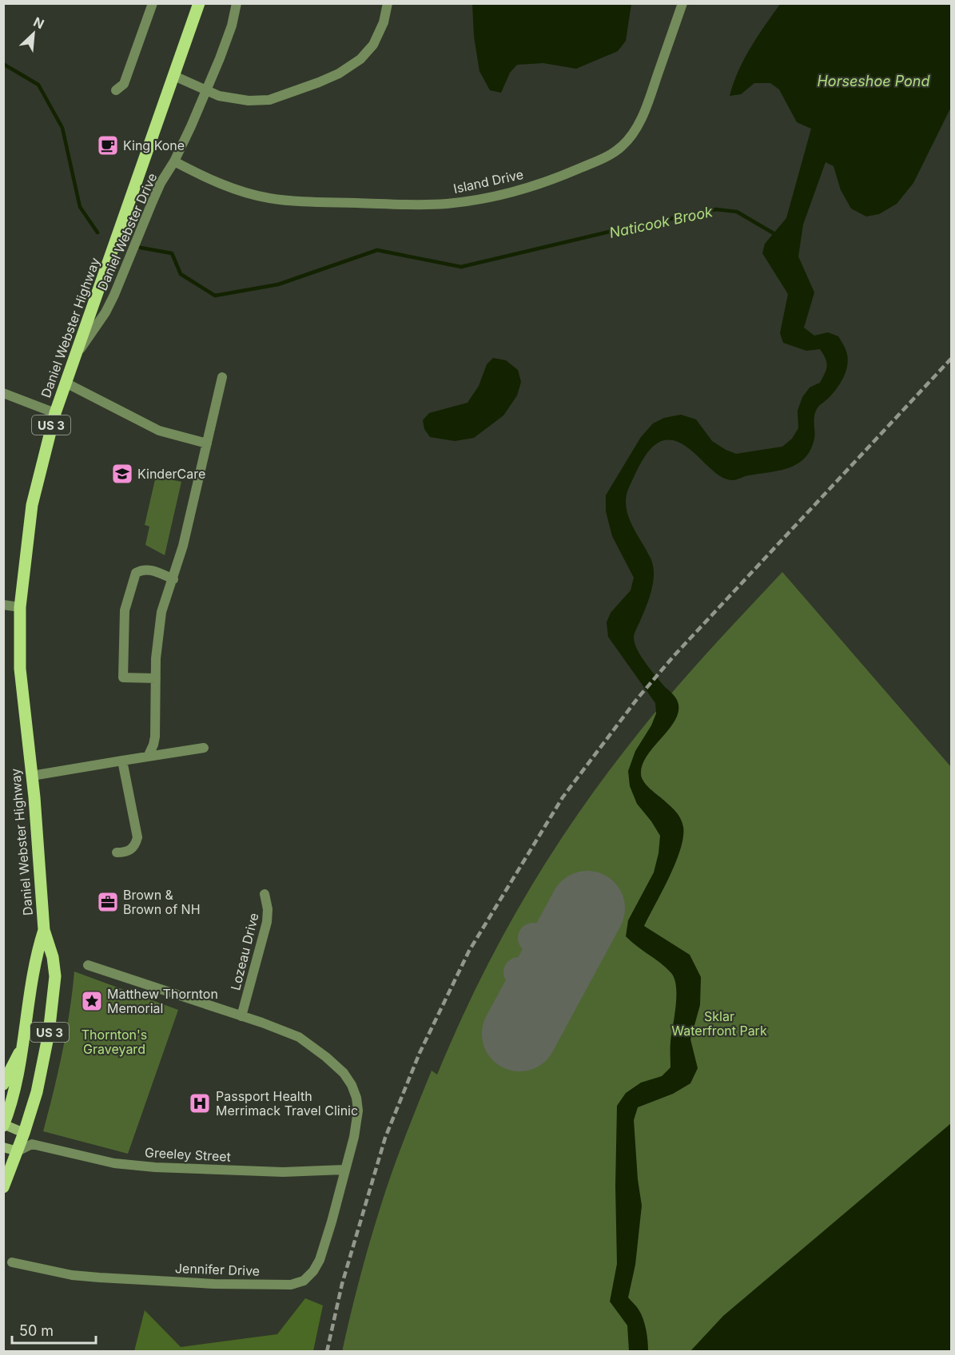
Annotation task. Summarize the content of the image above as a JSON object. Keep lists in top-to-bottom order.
{
  "streets": {
    "main road": ["Daniel Webster Highway", "US 3"],
    "street": [
      "Island Drive",
      "Daniel Webster Drive",
      "Lozeau Drive",
      "Greeley Street",
      "Jennifer Drive"
    ]
  },
  "crossings": [
    ["Island Drive", "Daniel Webster Drive"],
    ["Daniel Webster Drive", "Daniel Webster Highway"],
    ["Lozeau Drive", "Jennifer Drive"],
    ["Greeley Street", "Jennifer Drive"]
  ],
  "water": ["Horseshoe Pond", "Naticook Brook"],
  "parks": ["Sklar Waterfront Park", "Thornton's Graveyard"],
  "places": {
    "cafe": ["King Kone"],
    "school or university": ["KinderCare"],
    "office": ["Brown & Brown of NH"],
    "place": ["Matthew Thornton Memorial"],
    "hospital": ["Passport Health Merrimack Travel Clinic"]
  },
  "scale_bar": "50 m",
  "north": "top right"
}
